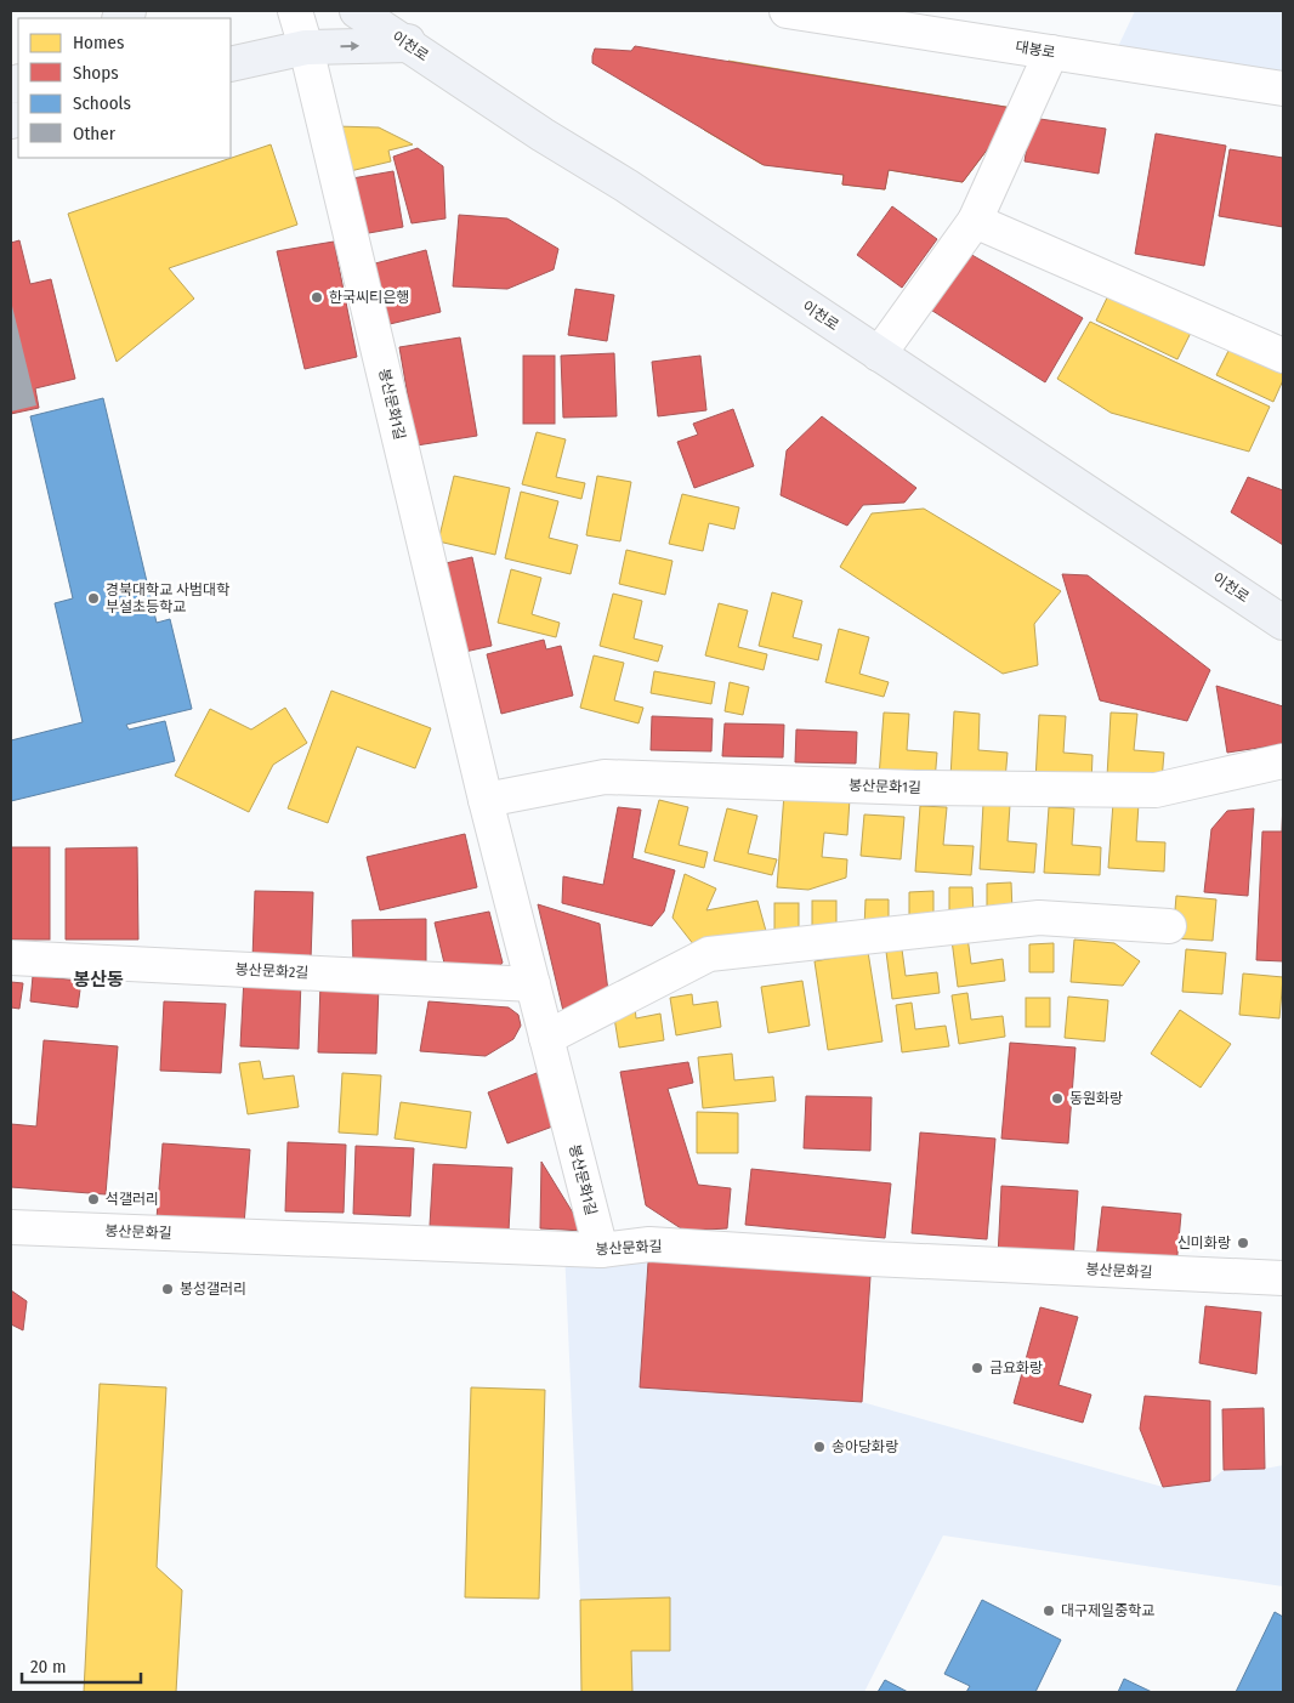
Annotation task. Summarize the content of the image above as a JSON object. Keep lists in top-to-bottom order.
{
  "streets": {
    "main road": ["이천로"],
    "street": [
      "대봉로",
      "봉산문화1길",
      "봉산문화2길",
      "봉산문화길"
    ]
  },
  "crossings": [
    ["봉산문화1길", "봉산문화2길"],
    ["봉산문화1길", "봉산문화길"]
  ],
  "districts": ["봉산동"],
  "places": [
    "한국씨티은행",
    "경북대학교 사범대학 부설초등학교",
    "동원화랑",
    "석갤러리",
    "신미화랑",
    "봉성갤러리",
    "금요화랑",
    "송아당화랑",
    "대구제일중학교"
  ],
  "legend": [
    "Homes",
    "Shops",
    "Schools",
    "Other"
  ],
  "scale_bar": "20 m"
}
